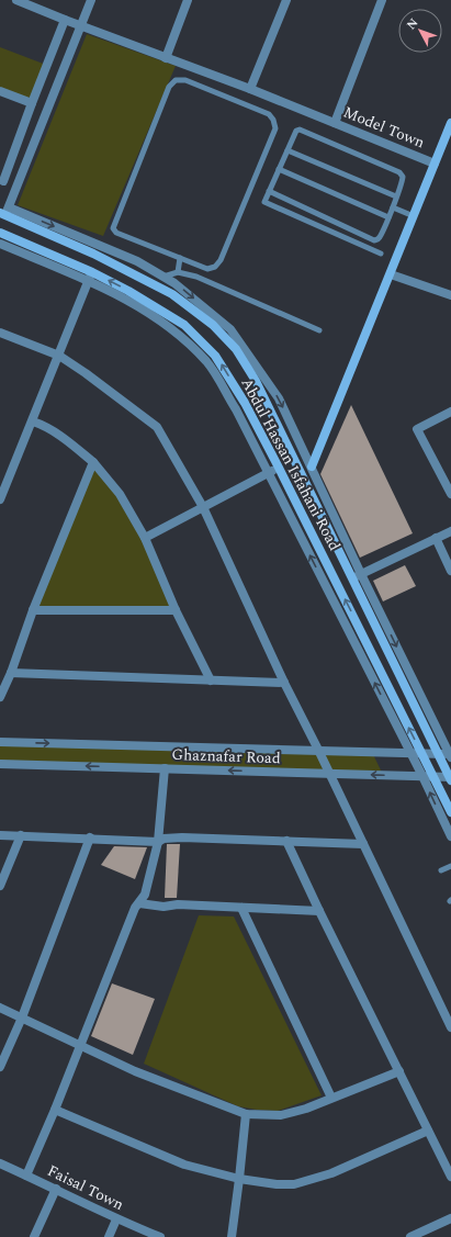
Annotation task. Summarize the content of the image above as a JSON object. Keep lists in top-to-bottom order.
{
  "streets": {
    "main road": ["Model Town", "Abdul Hassan Isfahani Road"],
    "street": ["Ghaznafar Road", "Faisal Town"]
  },
  "crossings": [
    ["Abdul Hassan Isfahani Road", "Ghaznafar Road"]
  ],
  "north": "top left"
}
